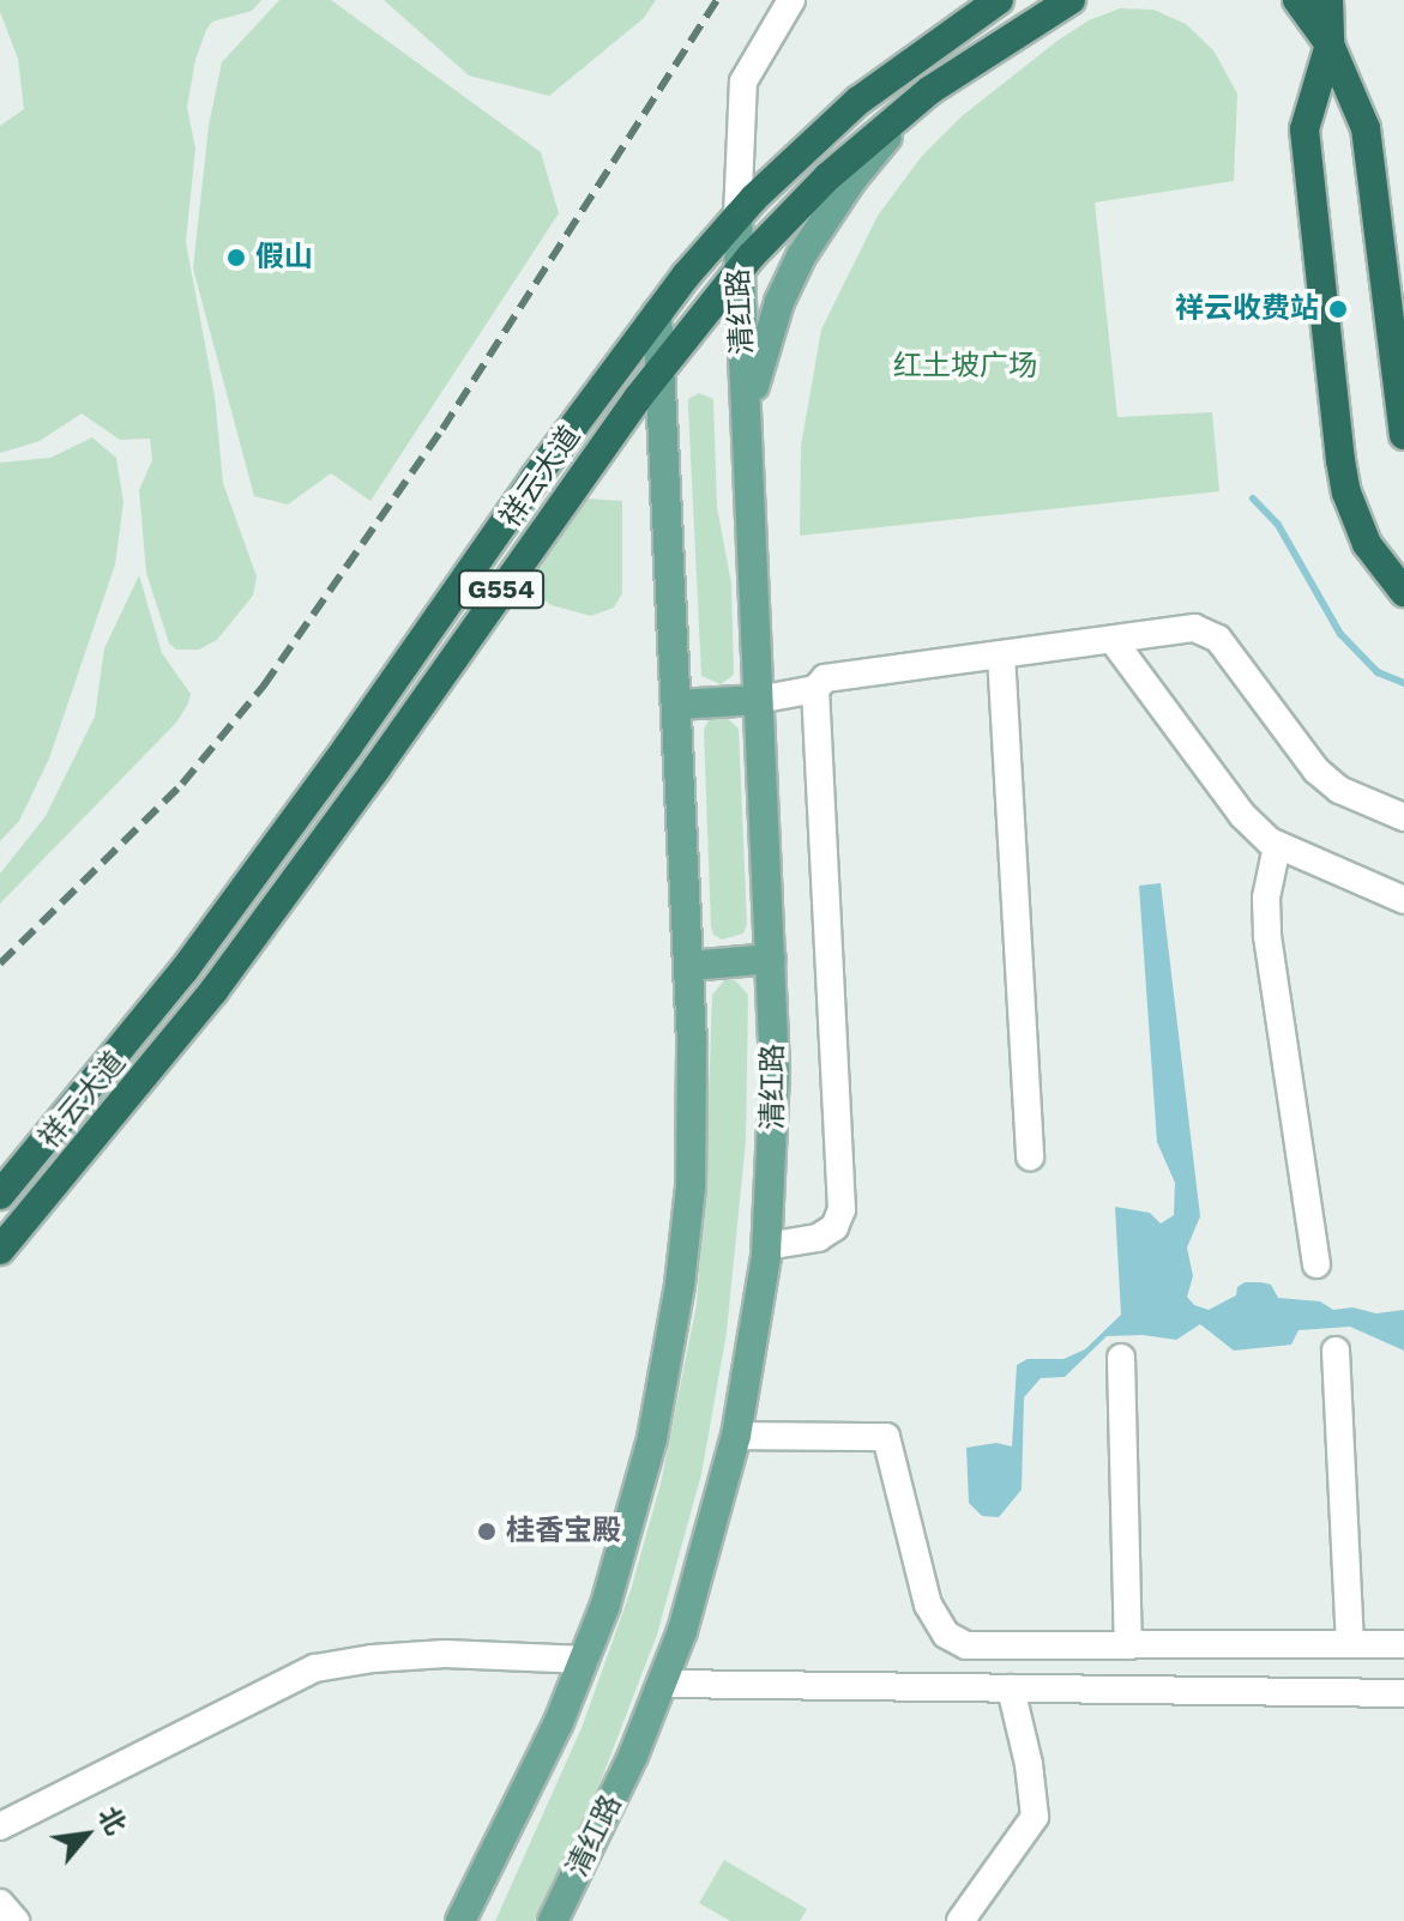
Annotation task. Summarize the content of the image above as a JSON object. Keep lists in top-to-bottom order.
{
  "streets": {
    "highway": ["祥云大道", "G554"],
    "main road": ["清红路"]
  },
  "crossings": [
    ["清红路", "祥云大道"]
  ],
  "parks": ["红土坡广场"],
  "places": ["假山", "祥云收费站", "桂香宝殿"],
  "north": "top right"
}
